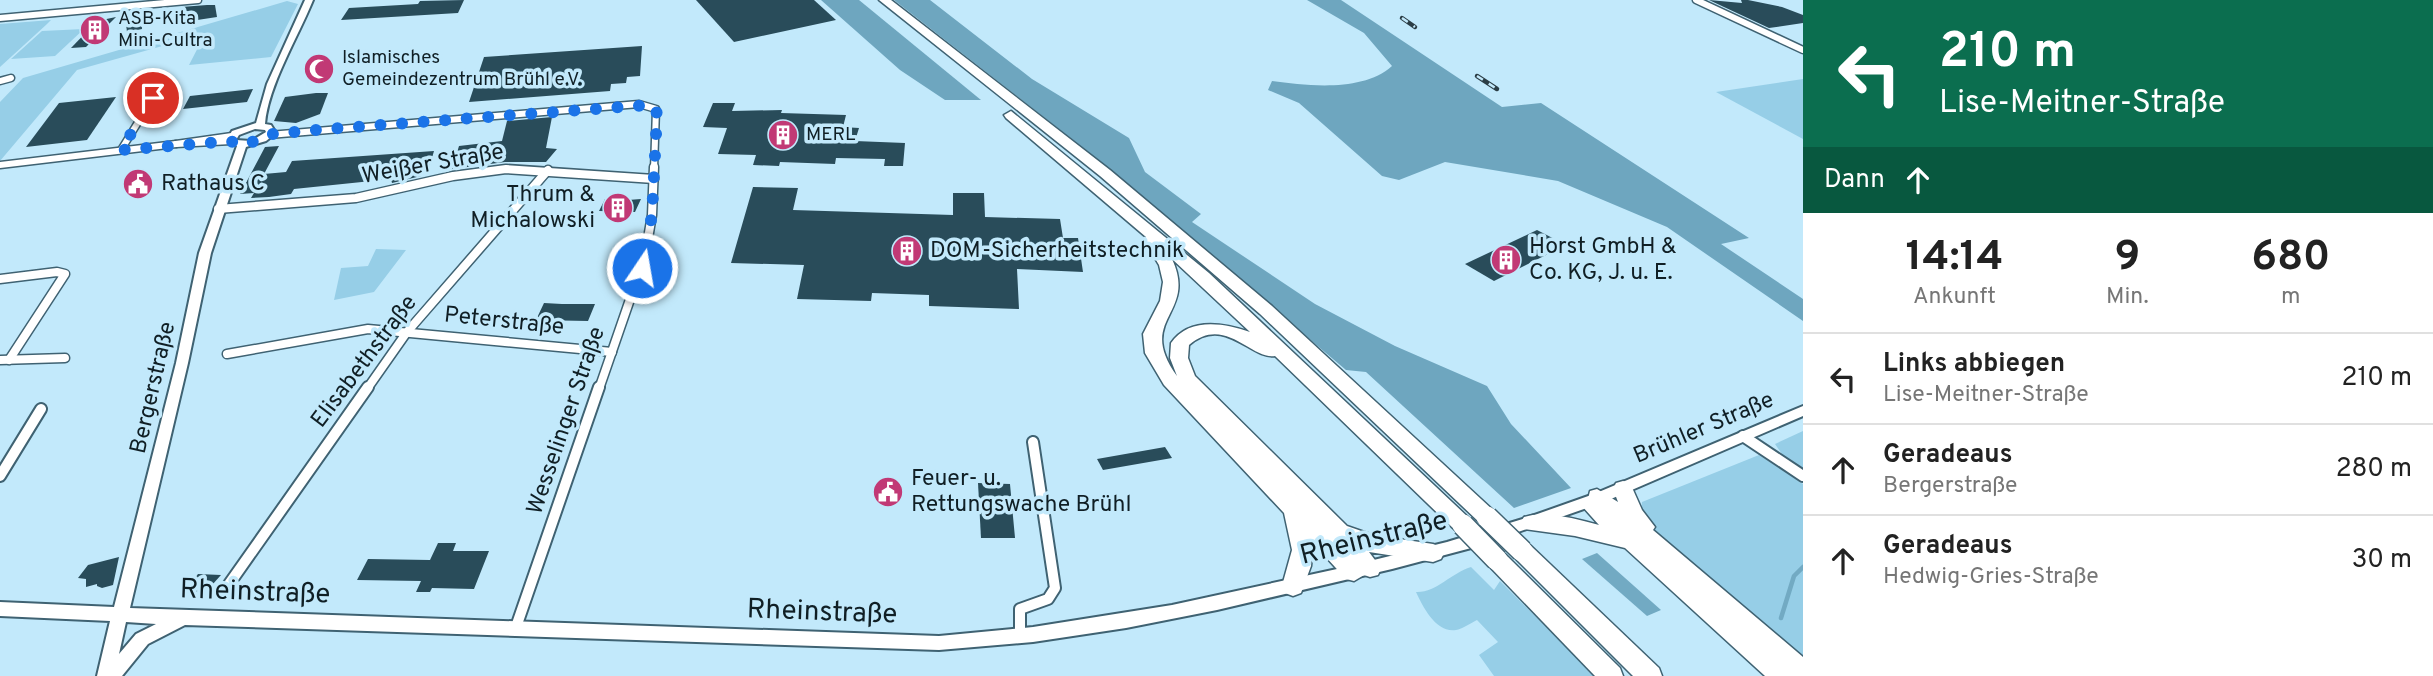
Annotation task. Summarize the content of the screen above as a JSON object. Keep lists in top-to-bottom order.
{
  "streets": {
    "main road": ["Rheinstraße"],
    "street": [
      "Weißer Straße",
      "Peterstraße",
      "Elisabethstraße",
      "Bergerstraße",
      "Wesselinger Straße",
      "Brühler Straße"
    ]
  },
  "crossings": [
    ["Weißer Straße", "Elisabethstraße"],
    ["Weißer Straße", "Bergerstraße"],
    ["Weißer Straße", "Wesselinger Straße"],
    ["Peterstraße", "Elisabethstraße"],
    ["Peterstraße", "Wesselinger Straße"],
    ["Bergerstraße", "Wesselinger Straße"],
    ["Bergerstraße", "Rheinstraße"],
    ["Wesselinger Straße", "Rheinstraße"],
    ["Brühler Straße", "Rheinstraße"]
  ],
  "places": {
    "building": [
      "ASB-Kita Mini-Cultra",
      "MERL",
      "Thrum & Michalowski",
      "DOM-Sicherheitstechnik",
      "Horst GmbH & Co. KG, J. u. E."
    ],
    "mosque": ["Islamisches Gemeindezentrum Brühl e.V."],
    "public building": ["Rathaus C", "Feuer- u. Rettungswache Brühl"]
  },
  "page": {
    "turn": ["210 m", "Lise-Meitner-Straße"],
    "then": "Dann",
    "eta": [
      "14:14",
      "Ankunft",
      "9",
      "Min.",
      "680",
      "m"
    ],
    "list": [
      {
        "name": "Links abbiegen",
        "note": "Lise-Meitner-Straße",
        "value": "210 m"
      },
      {
        "name": "Geradeaus",
        "note": "Bergerstraße",
        "value": "280 m"
      },
      {
        "name": "Geradeaus",
        "note": "Hedwig-Gries-Straße",
        "value": "30 m"
      }
    ]
  }
}
